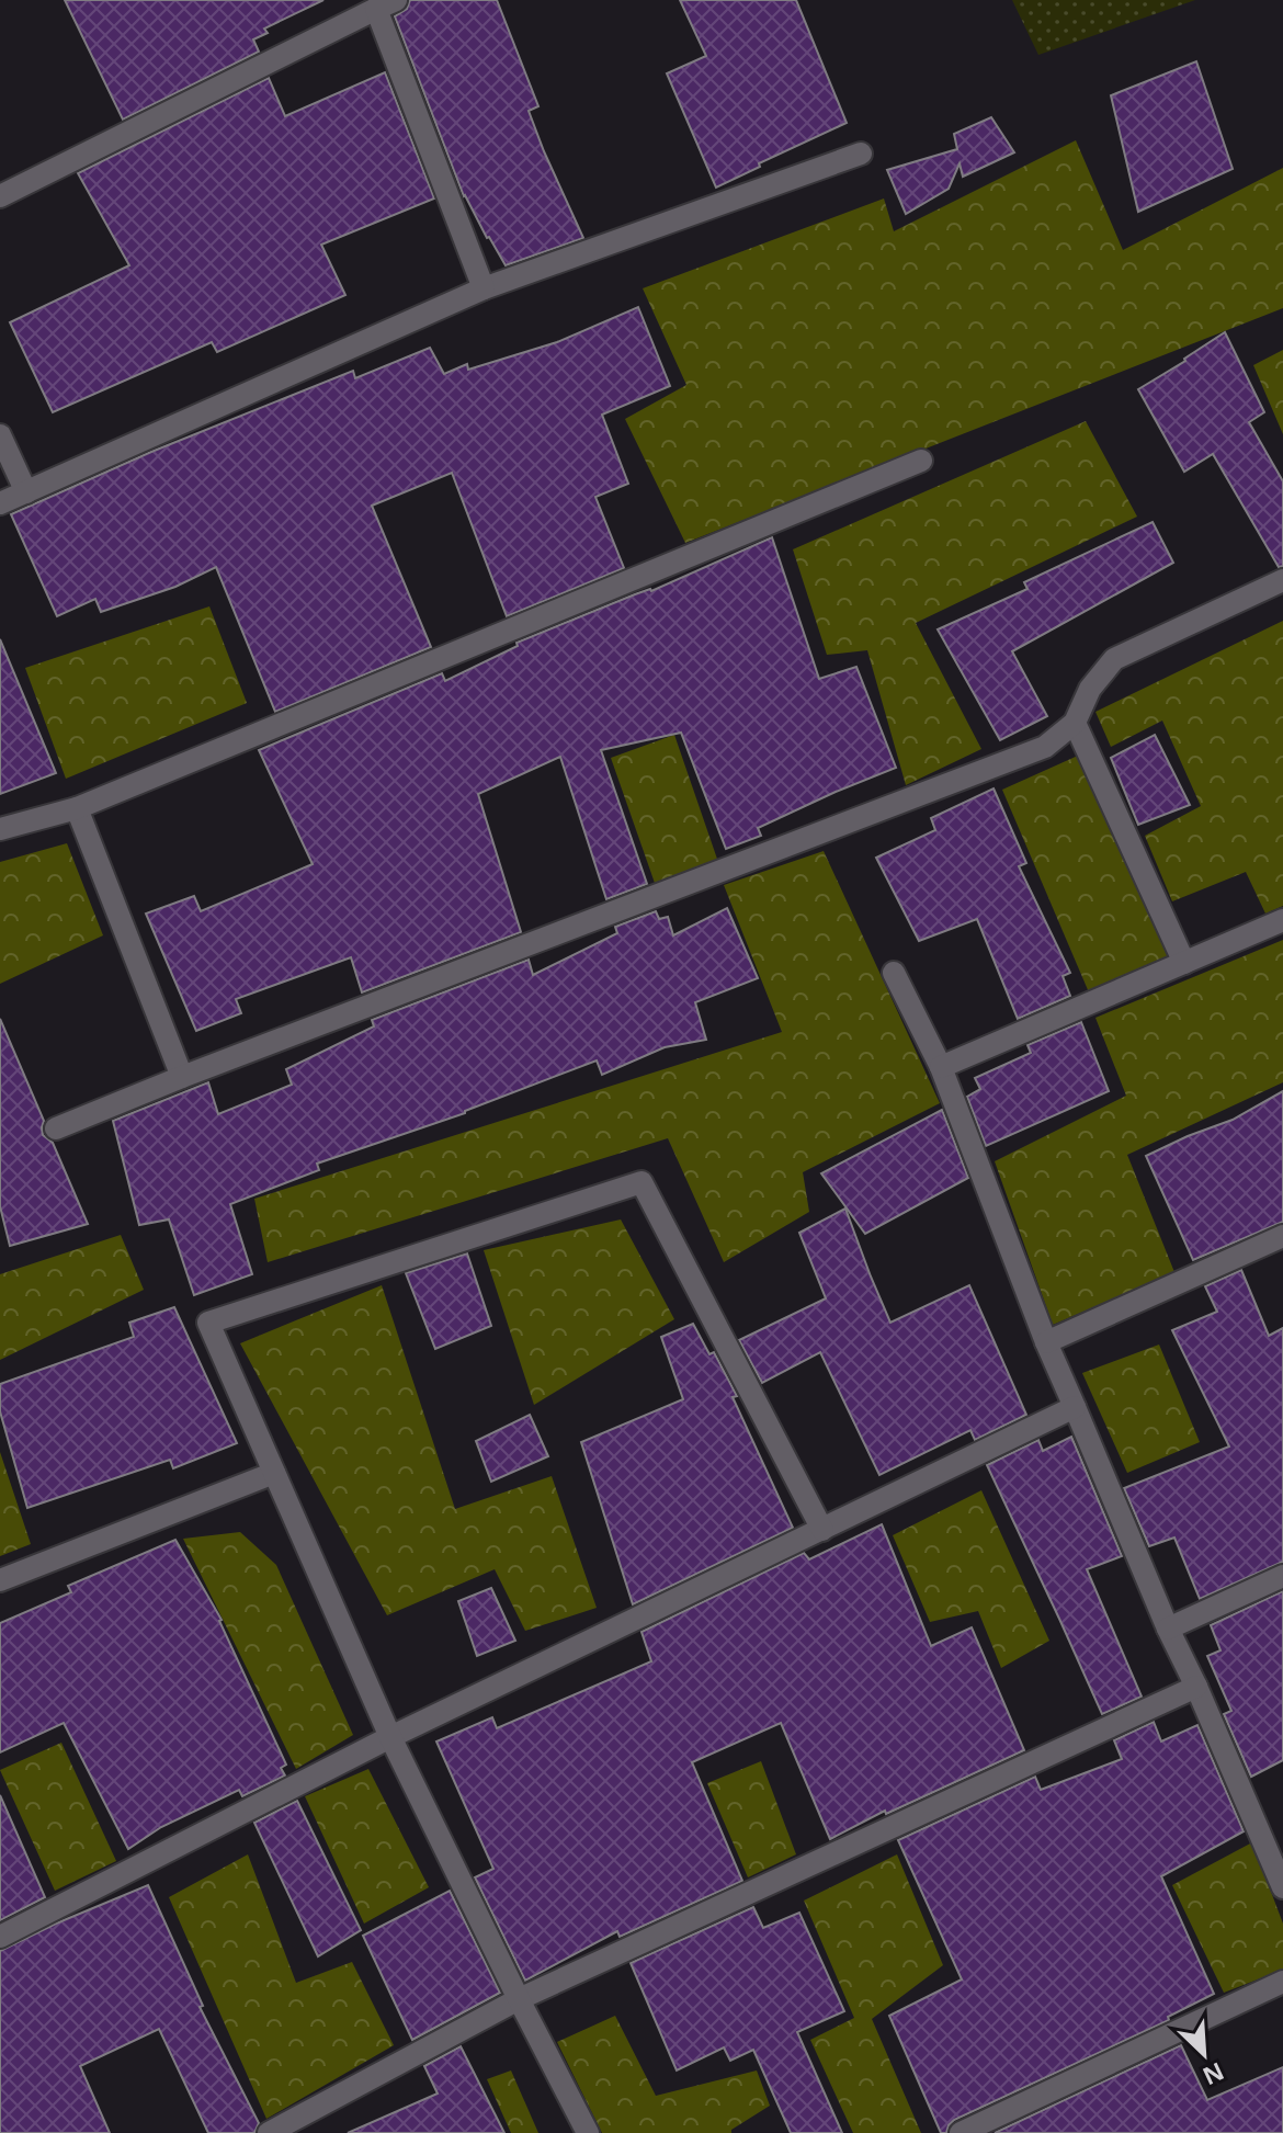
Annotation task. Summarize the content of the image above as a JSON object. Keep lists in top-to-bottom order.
{
  "north": "bottom right"
}
